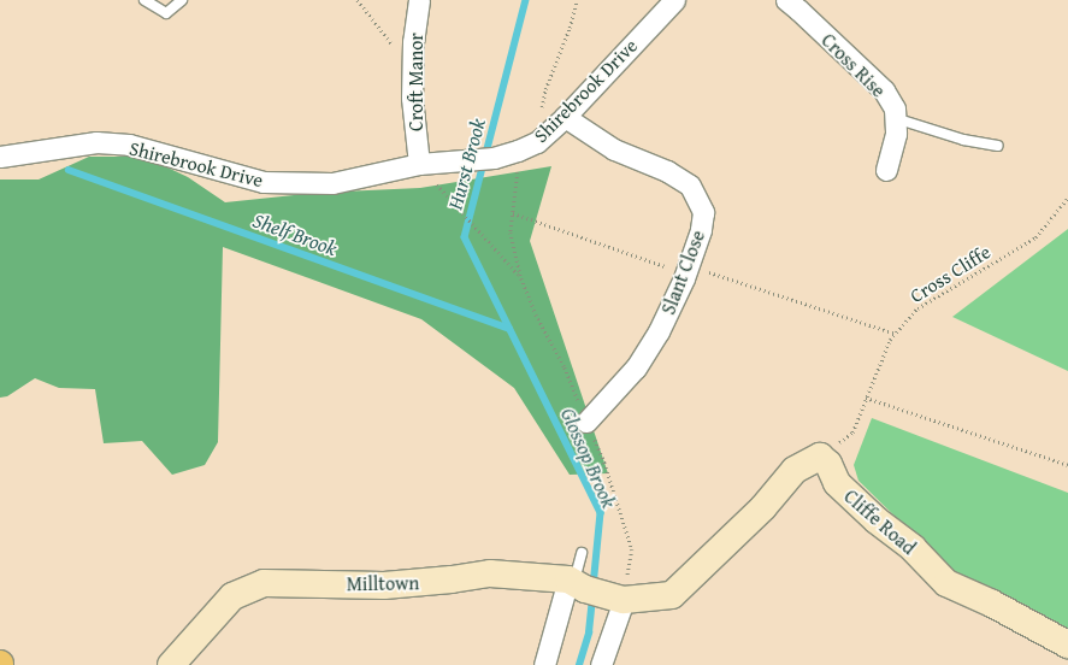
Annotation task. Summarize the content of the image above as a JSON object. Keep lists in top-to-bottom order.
{
  "streets": {
    "street": [
      "Cross Rise",
      "Croft Manor",
      "Shirebrook Drive",
      "Slant Close",
      "Cliffe Road",
      "Milltown"
    ],
    "path": ["Cross Cliffe"]
  },
  "crossings": [
    ["Croft Manor", "Shirebrook Drive"],
    ["Shirebrook Drive", "Slant Close"],
    ["Cross Cliffe", "Cliffe Road"]
  ],
  "water": ["Hurst Brook", "Shelf Brook", "Glossop Brook"]
}
